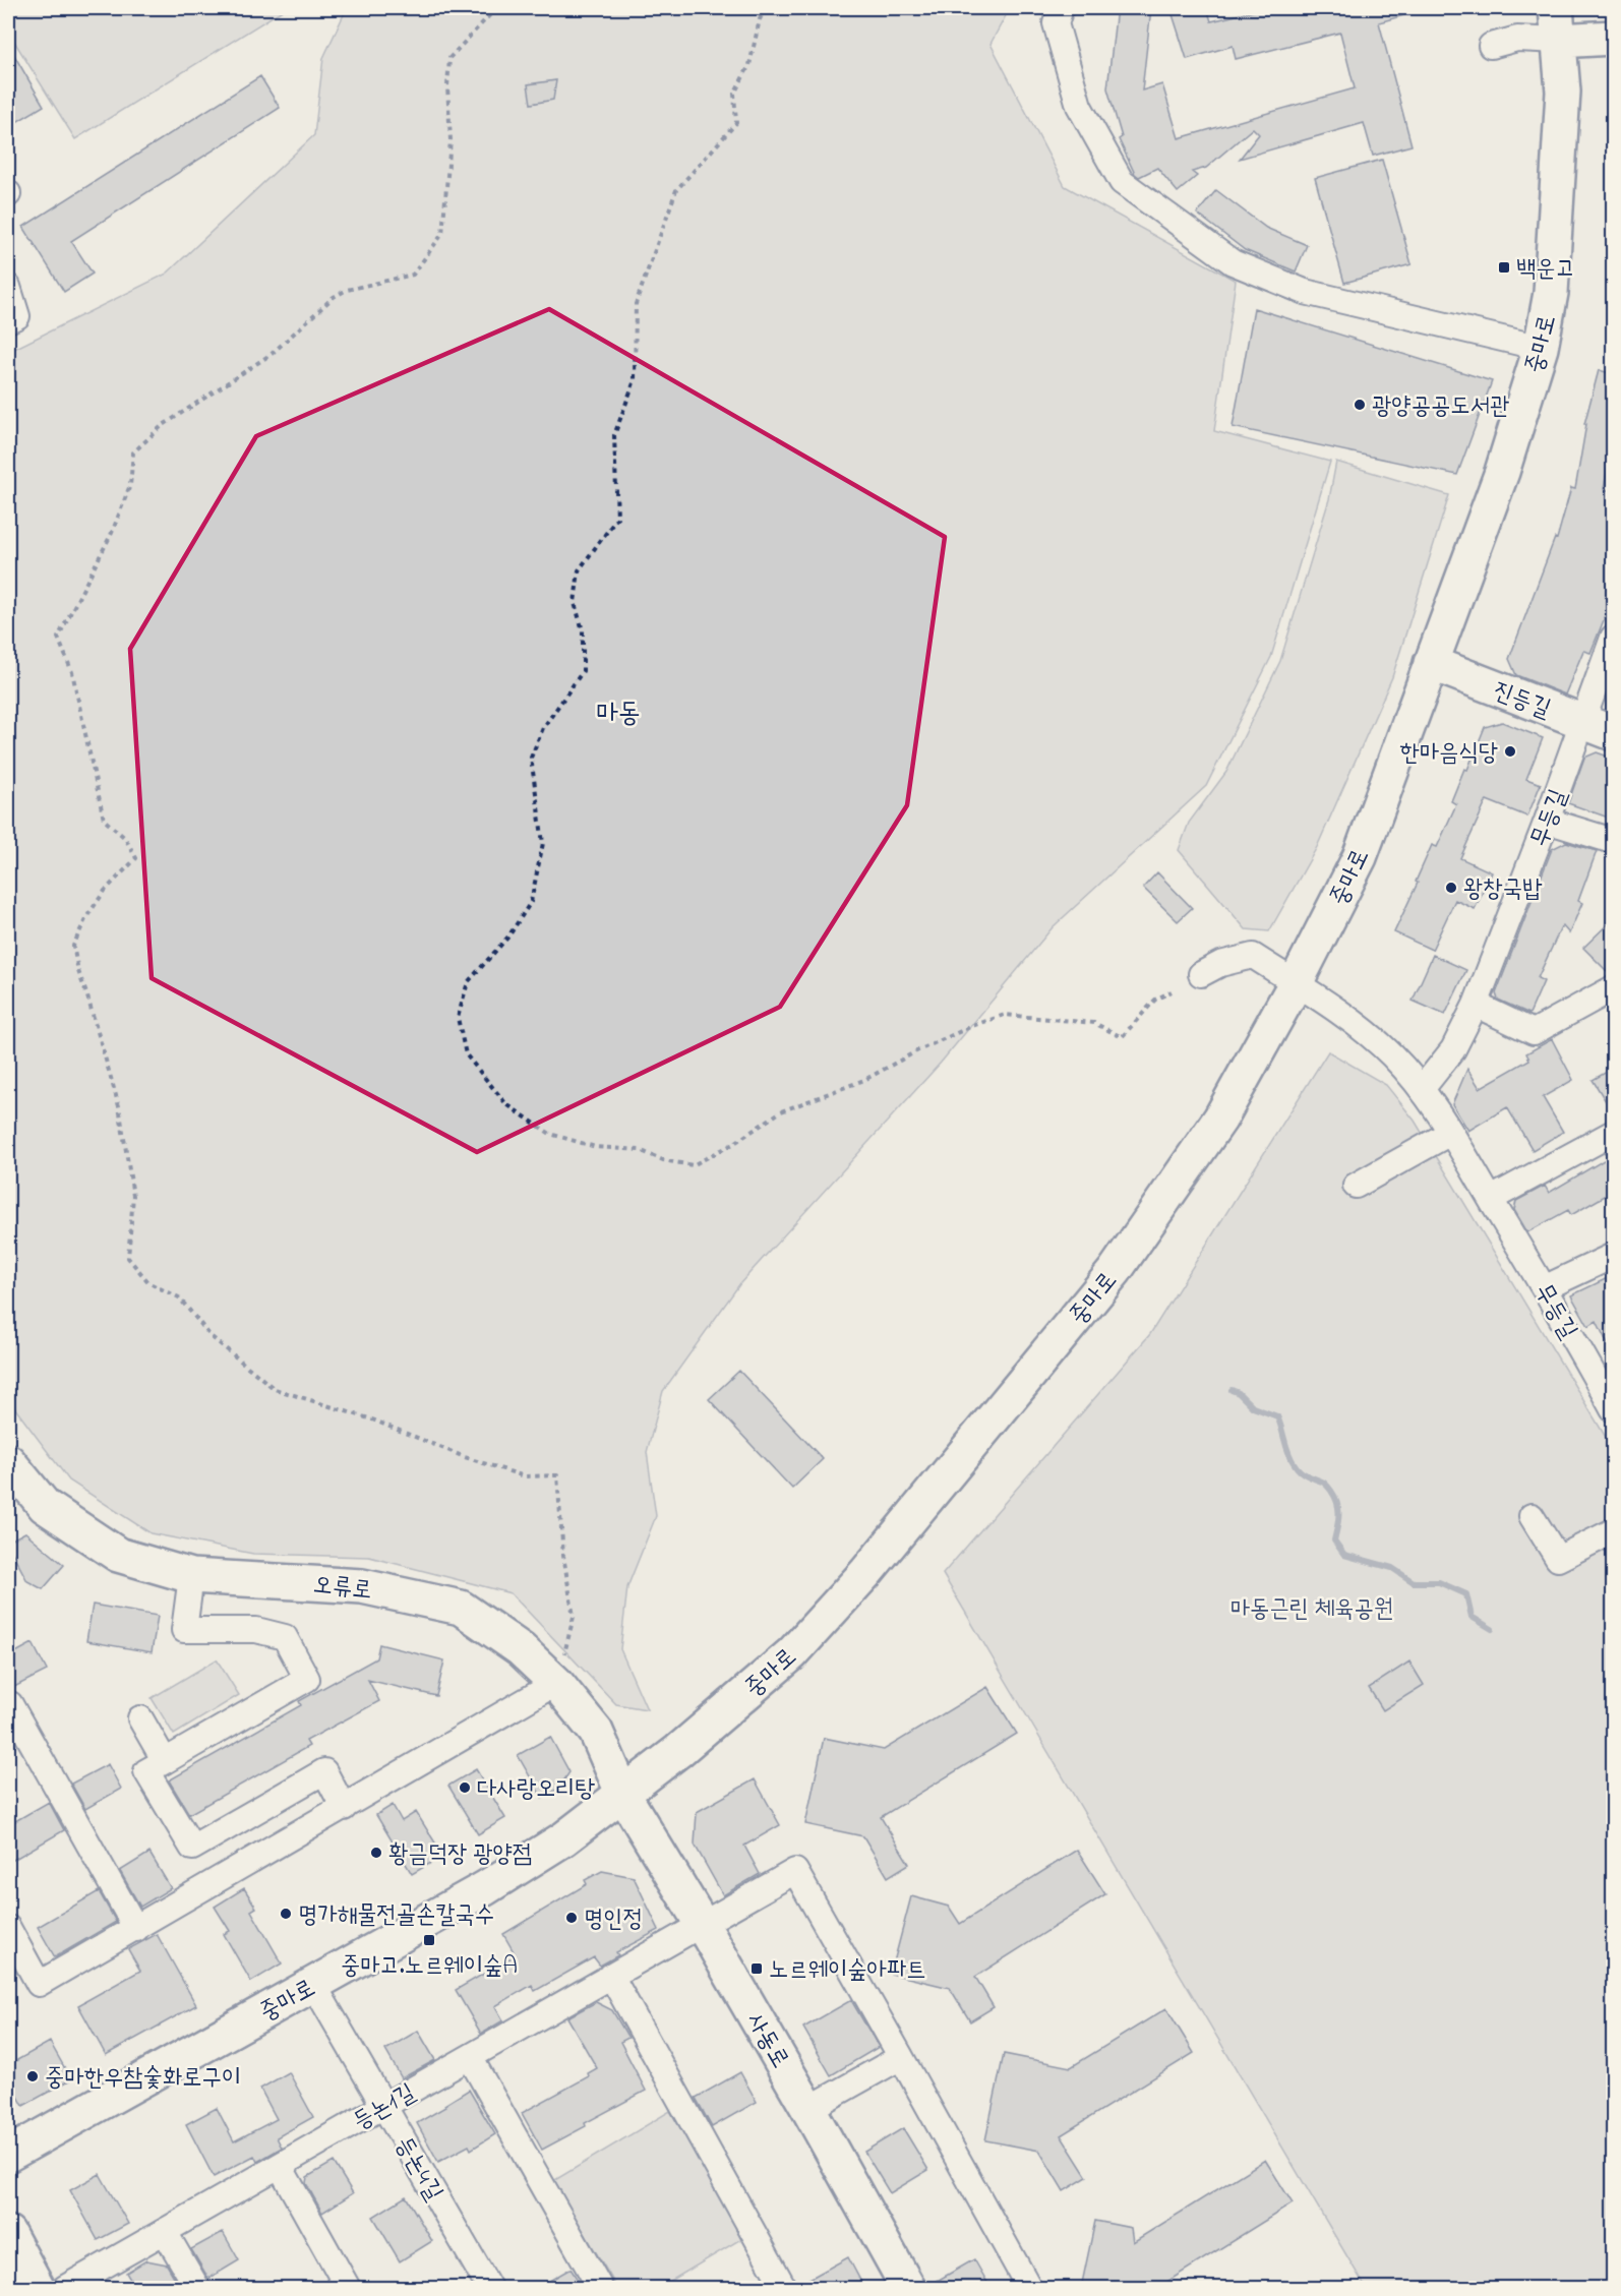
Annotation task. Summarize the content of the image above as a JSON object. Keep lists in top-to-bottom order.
{
  "streets": {
    "main road": [
      "중마로",
      "진등길",
      "오류로",
      "사동로"
    ],
    "street": ["무등길", "등논1길", "등논4길"]
  },
  "crossings": [
    ["중마로", "진등길"],
    ["중마로", "무등길"],
    ["중마로", "오류로"],
    ["중마로", "사동로"],
    ["중마로", "등논4길"],
    ["진등길", "무등길"],
    ["오류로", "사동로"],
    ["사동로", "등논1길"],
    ["등논1길", "등논4길"]
  ],
  "districts": ["마동"],
  "parks": ["마동근린 체육공원"],
  "places": {
    "transit": ["백운고", "중마고.노르웨이숲A", "노르웨이숲아파트"],
    "other": [
      "광양공공도서관",
      "한마음식당",
      "왕창국밥",
      "다사랑오리탕",
      "황금덕장 광양점",
      "명가해물전골손칼국수",
      "명인정",
      "중마한우참숯화로구이"
    ]
  }
}
